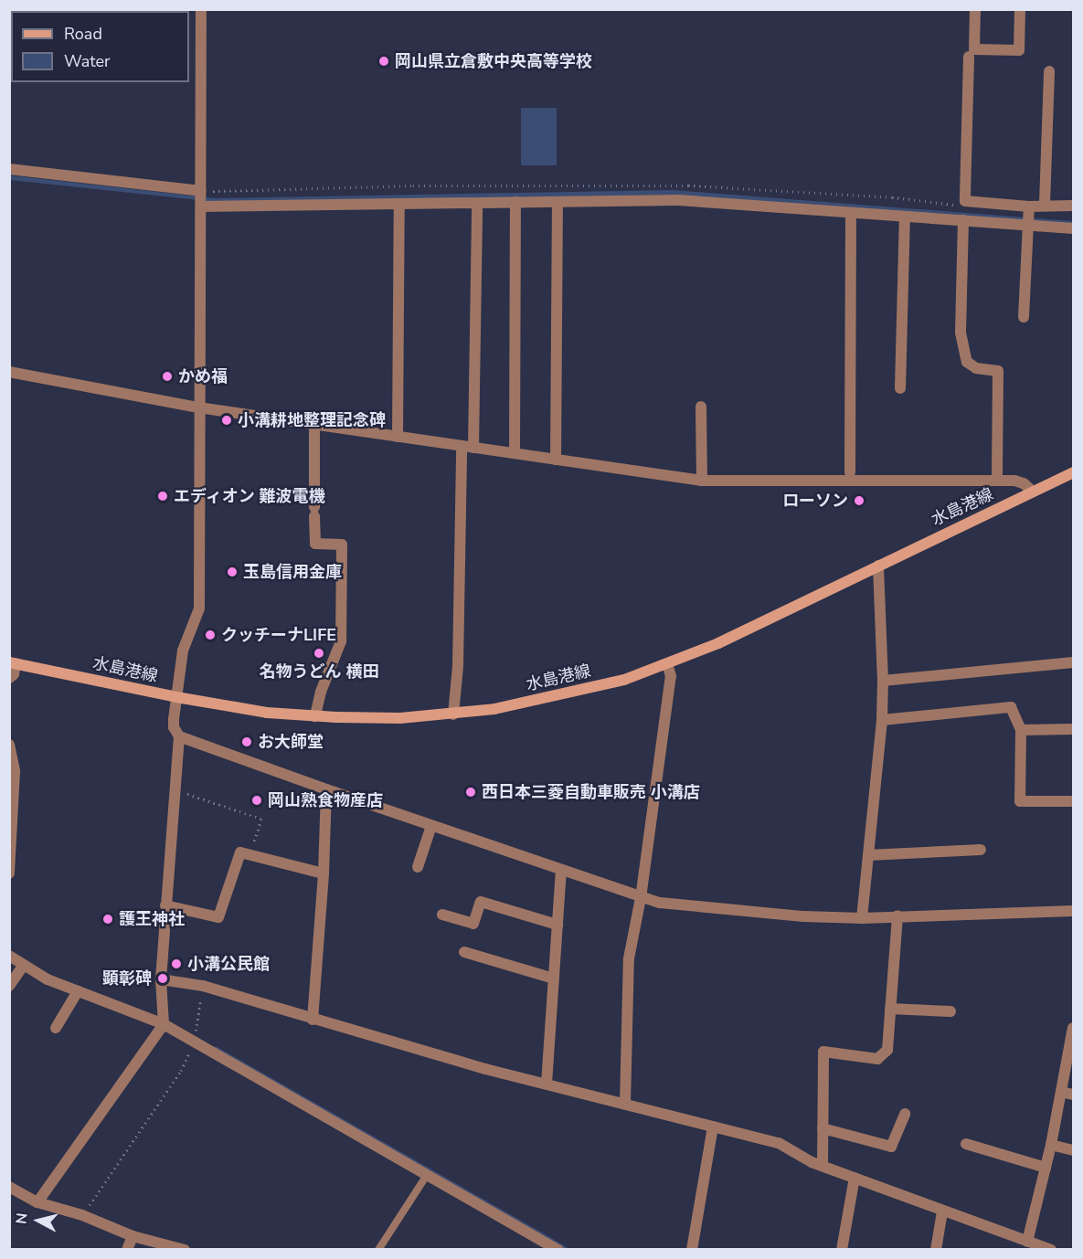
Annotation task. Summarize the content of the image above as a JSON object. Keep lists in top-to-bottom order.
{
  "streets": {
    "main road": ["水島港線"]
  },
  "places": [
    "岡山県立倉敷中央高等学校",
    "かめ福",
    "小溝耕地整理記念碑",
    "エディオン 難波電機",
    "ローソン",
    "玉島信用金庫",
    "クッチーナLIFE",
    "名物うどん 横田",
    "お大師堂",
    "西日本三菱自動車販売 小溝店",
    "岡山熟食物産店",
    "護王神社",
    "小溝公民館",
    "顕彰碑"
  ],
  "legend": ["Road", "Water"],
  "north": "left"
}
